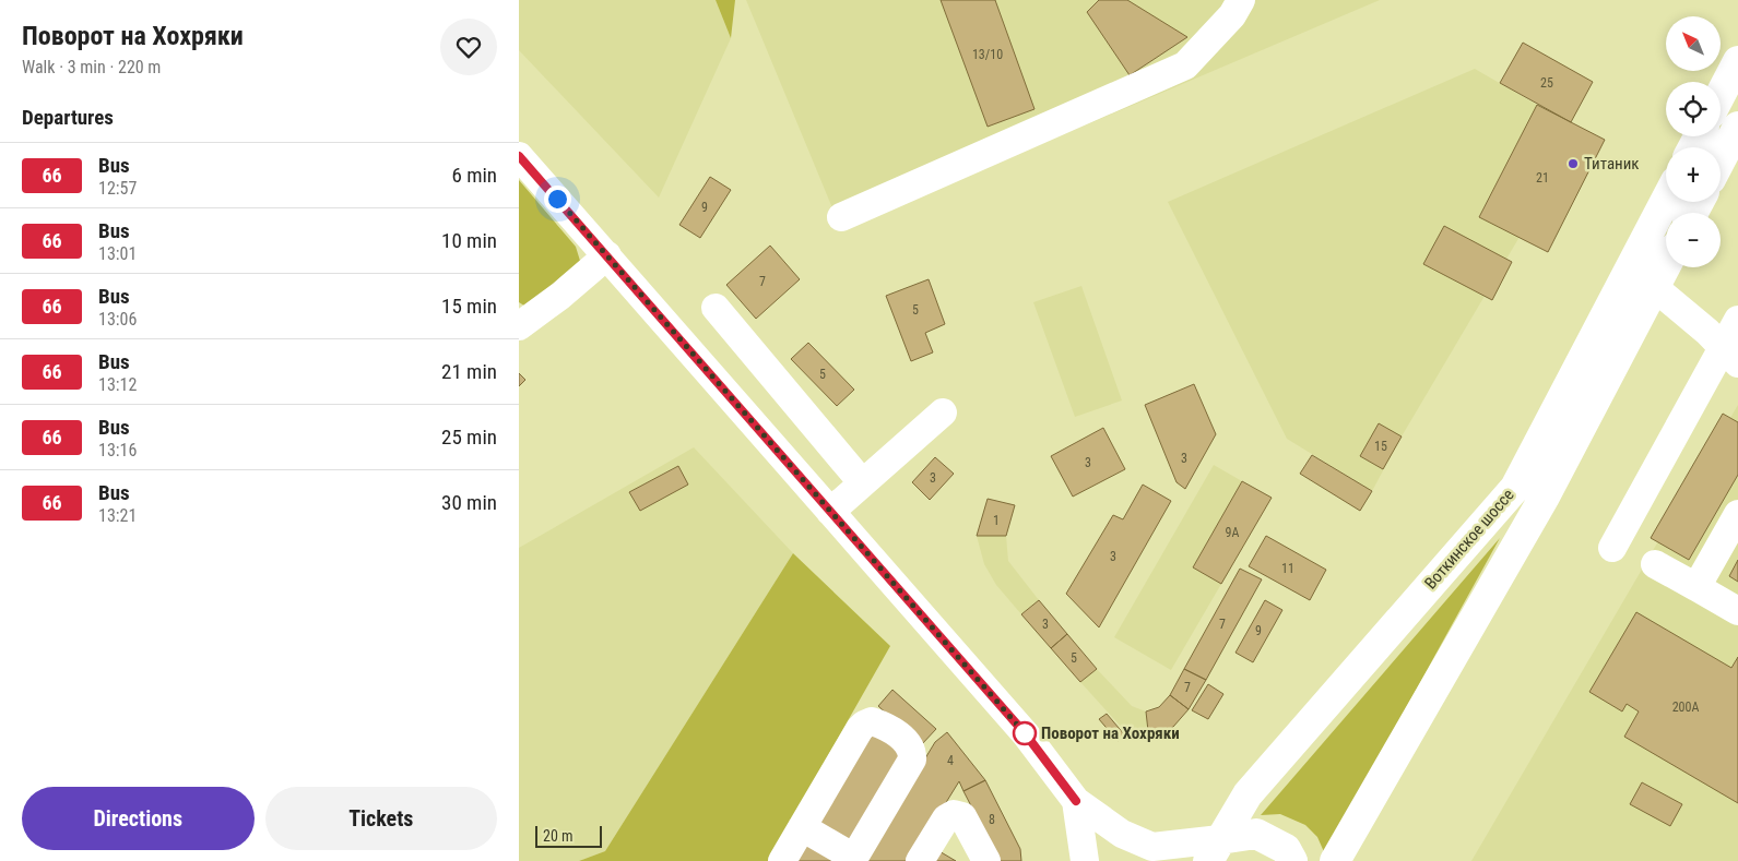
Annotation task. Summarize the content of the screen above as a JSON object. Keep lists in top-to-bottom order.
{
  "streets": {
    "main road": ["Воткинское шоссе"]
  },
  "places": ["Титаник", "Поворот на Хохряки"],
  "lines": ["bus line 66"],
  "house_numbers": [
    "13/10",
    "25",
    "21",
    "9",
    "7",
    "5",
    "5",
    "15",
    "3",
    "3",
    "3",
    "1",
    "9А",
    "3",
    "11",
    "3",
    "7",
    "9",
    "5",
    "7",
    "200А",
    "4",
    "8"
  ],
  "scale_bar": "20 m",
  "north": "top left",
  "page": {
    "heading": [
      ["Поворот на Хохряки", "Walk · 3 min · 220 m"],
      "Departures"
    ],
    "map_buttons": ["+", "−"],
    "list": [
      {
        "mark": "66",
        "name": "Bus",
        "note": "12:57",
        "value": "6 min"
      },
      {
        "mark": "66",
        "name": "Bus",
        "note": "13:01",
        "value": "10 min"
      },
      {
        "mark": "66",
        "name": "Bus",
        "note": "13:06",
        "value": "15 min"
      },
      {
        "mark": "66",
        "name": "Bus",
        "note": "13:12",
        "value": "21 min"
      },
      {
        "mark": "66",
        "name": "Bus",
        "note": "13:16",
        "value": "25 min"
      },
      {
        "mark": "66",
        "name": "Bus",
        "note": "13:21",
        "value": "30 min"
      }
    ],
    "buttons": ["Directions", "Tickets"],
    "scale": "20 m"
  }
}
